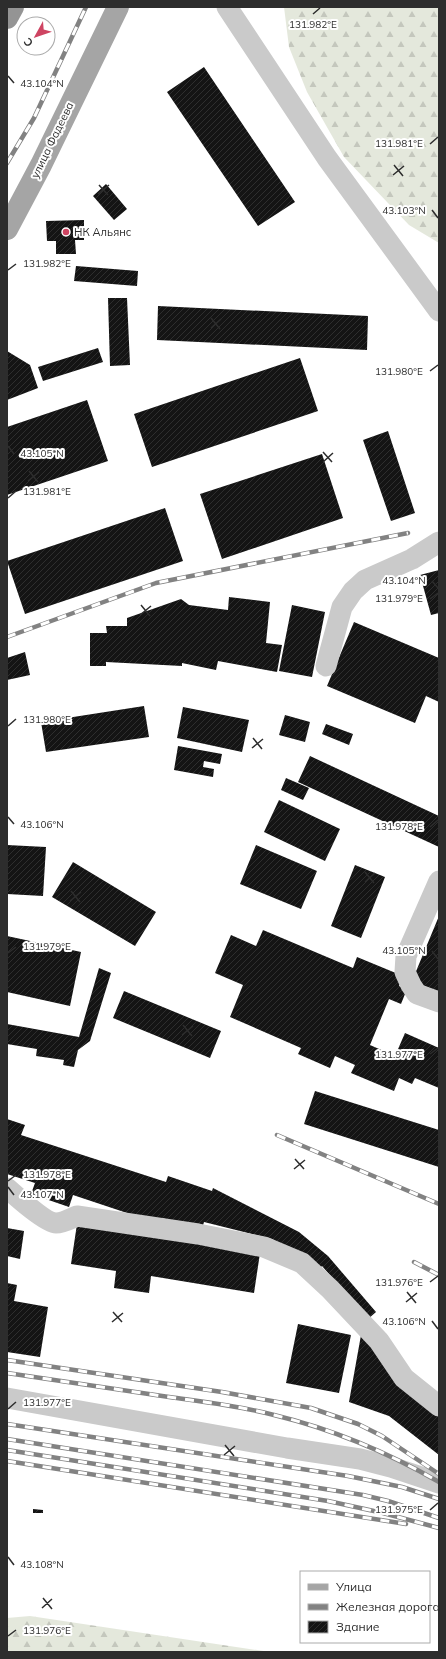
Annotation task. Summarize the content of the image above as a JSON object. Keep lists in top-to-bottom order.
{
  "streets": {
    "main road": ["улица Фадеева"]
  },
  "places": ["НК Альянс"],
  "legend": ["Улица", "Железная дорога", "Здание"],
  "north": "bottom left",
  "coordinates": [
    "131.982°E",
    "43.104°N",
    "131.981°E",
    "43.103°N",
    "131.980°E",
    "43.105°N",
    "131.979°E",
    "43.106°N",
    "131.978°E",
    "131.977°E",
    "43.107°N",
    "131.976°E",
    "131.975°E",
    "43.108°N"
  ]
}
